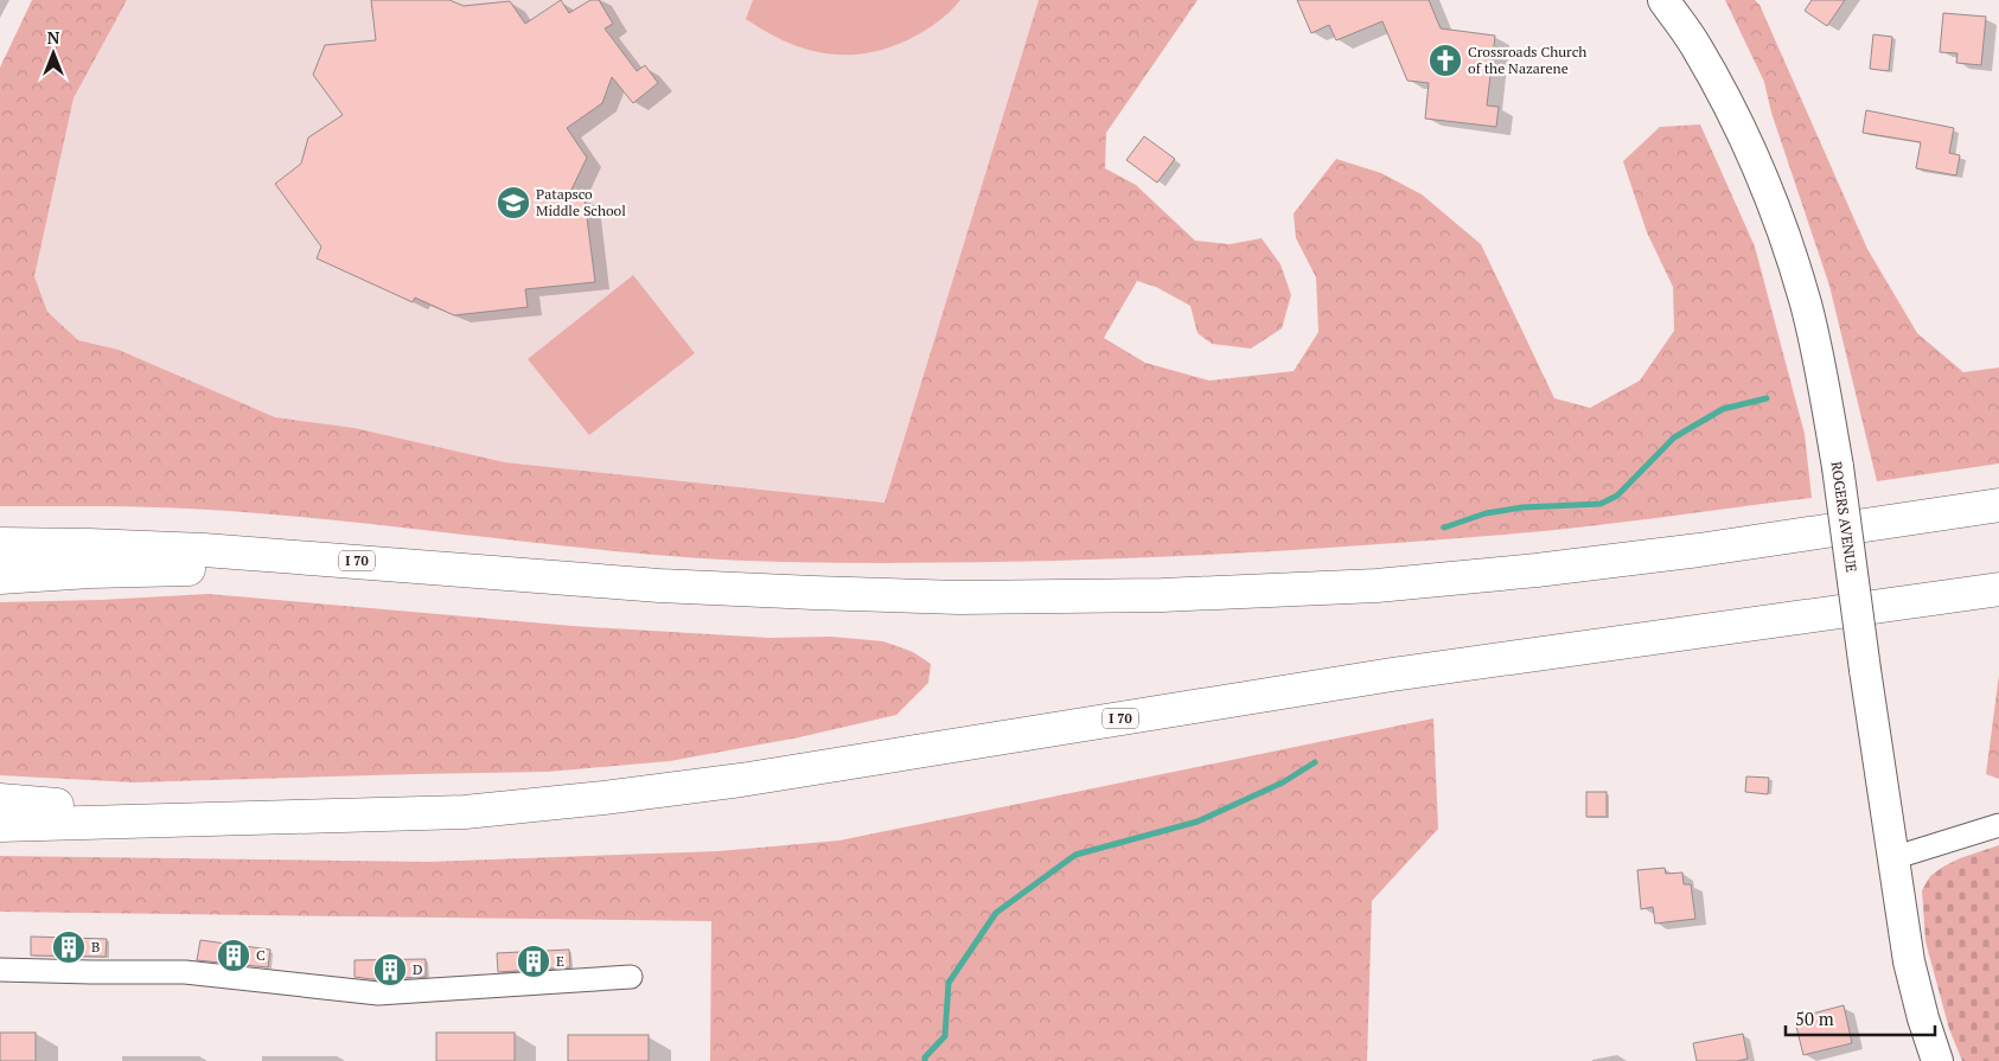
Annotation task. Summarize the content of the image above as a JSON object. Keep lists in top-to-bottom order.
{
  "streets": {
    "highway": ["I 70"],
    "main road": ["ROGERS AVENUE"]
  },
  "places": {
    "church": ["Crossroads Church of the Nazarene"],
    "school or university": ["Patapsco Middle School"],
    "building": [
      "B",
      "C",
      "E",
      "D"
    ]
  },
  "scale_bar": "50 m",
  "north": "top"
}
